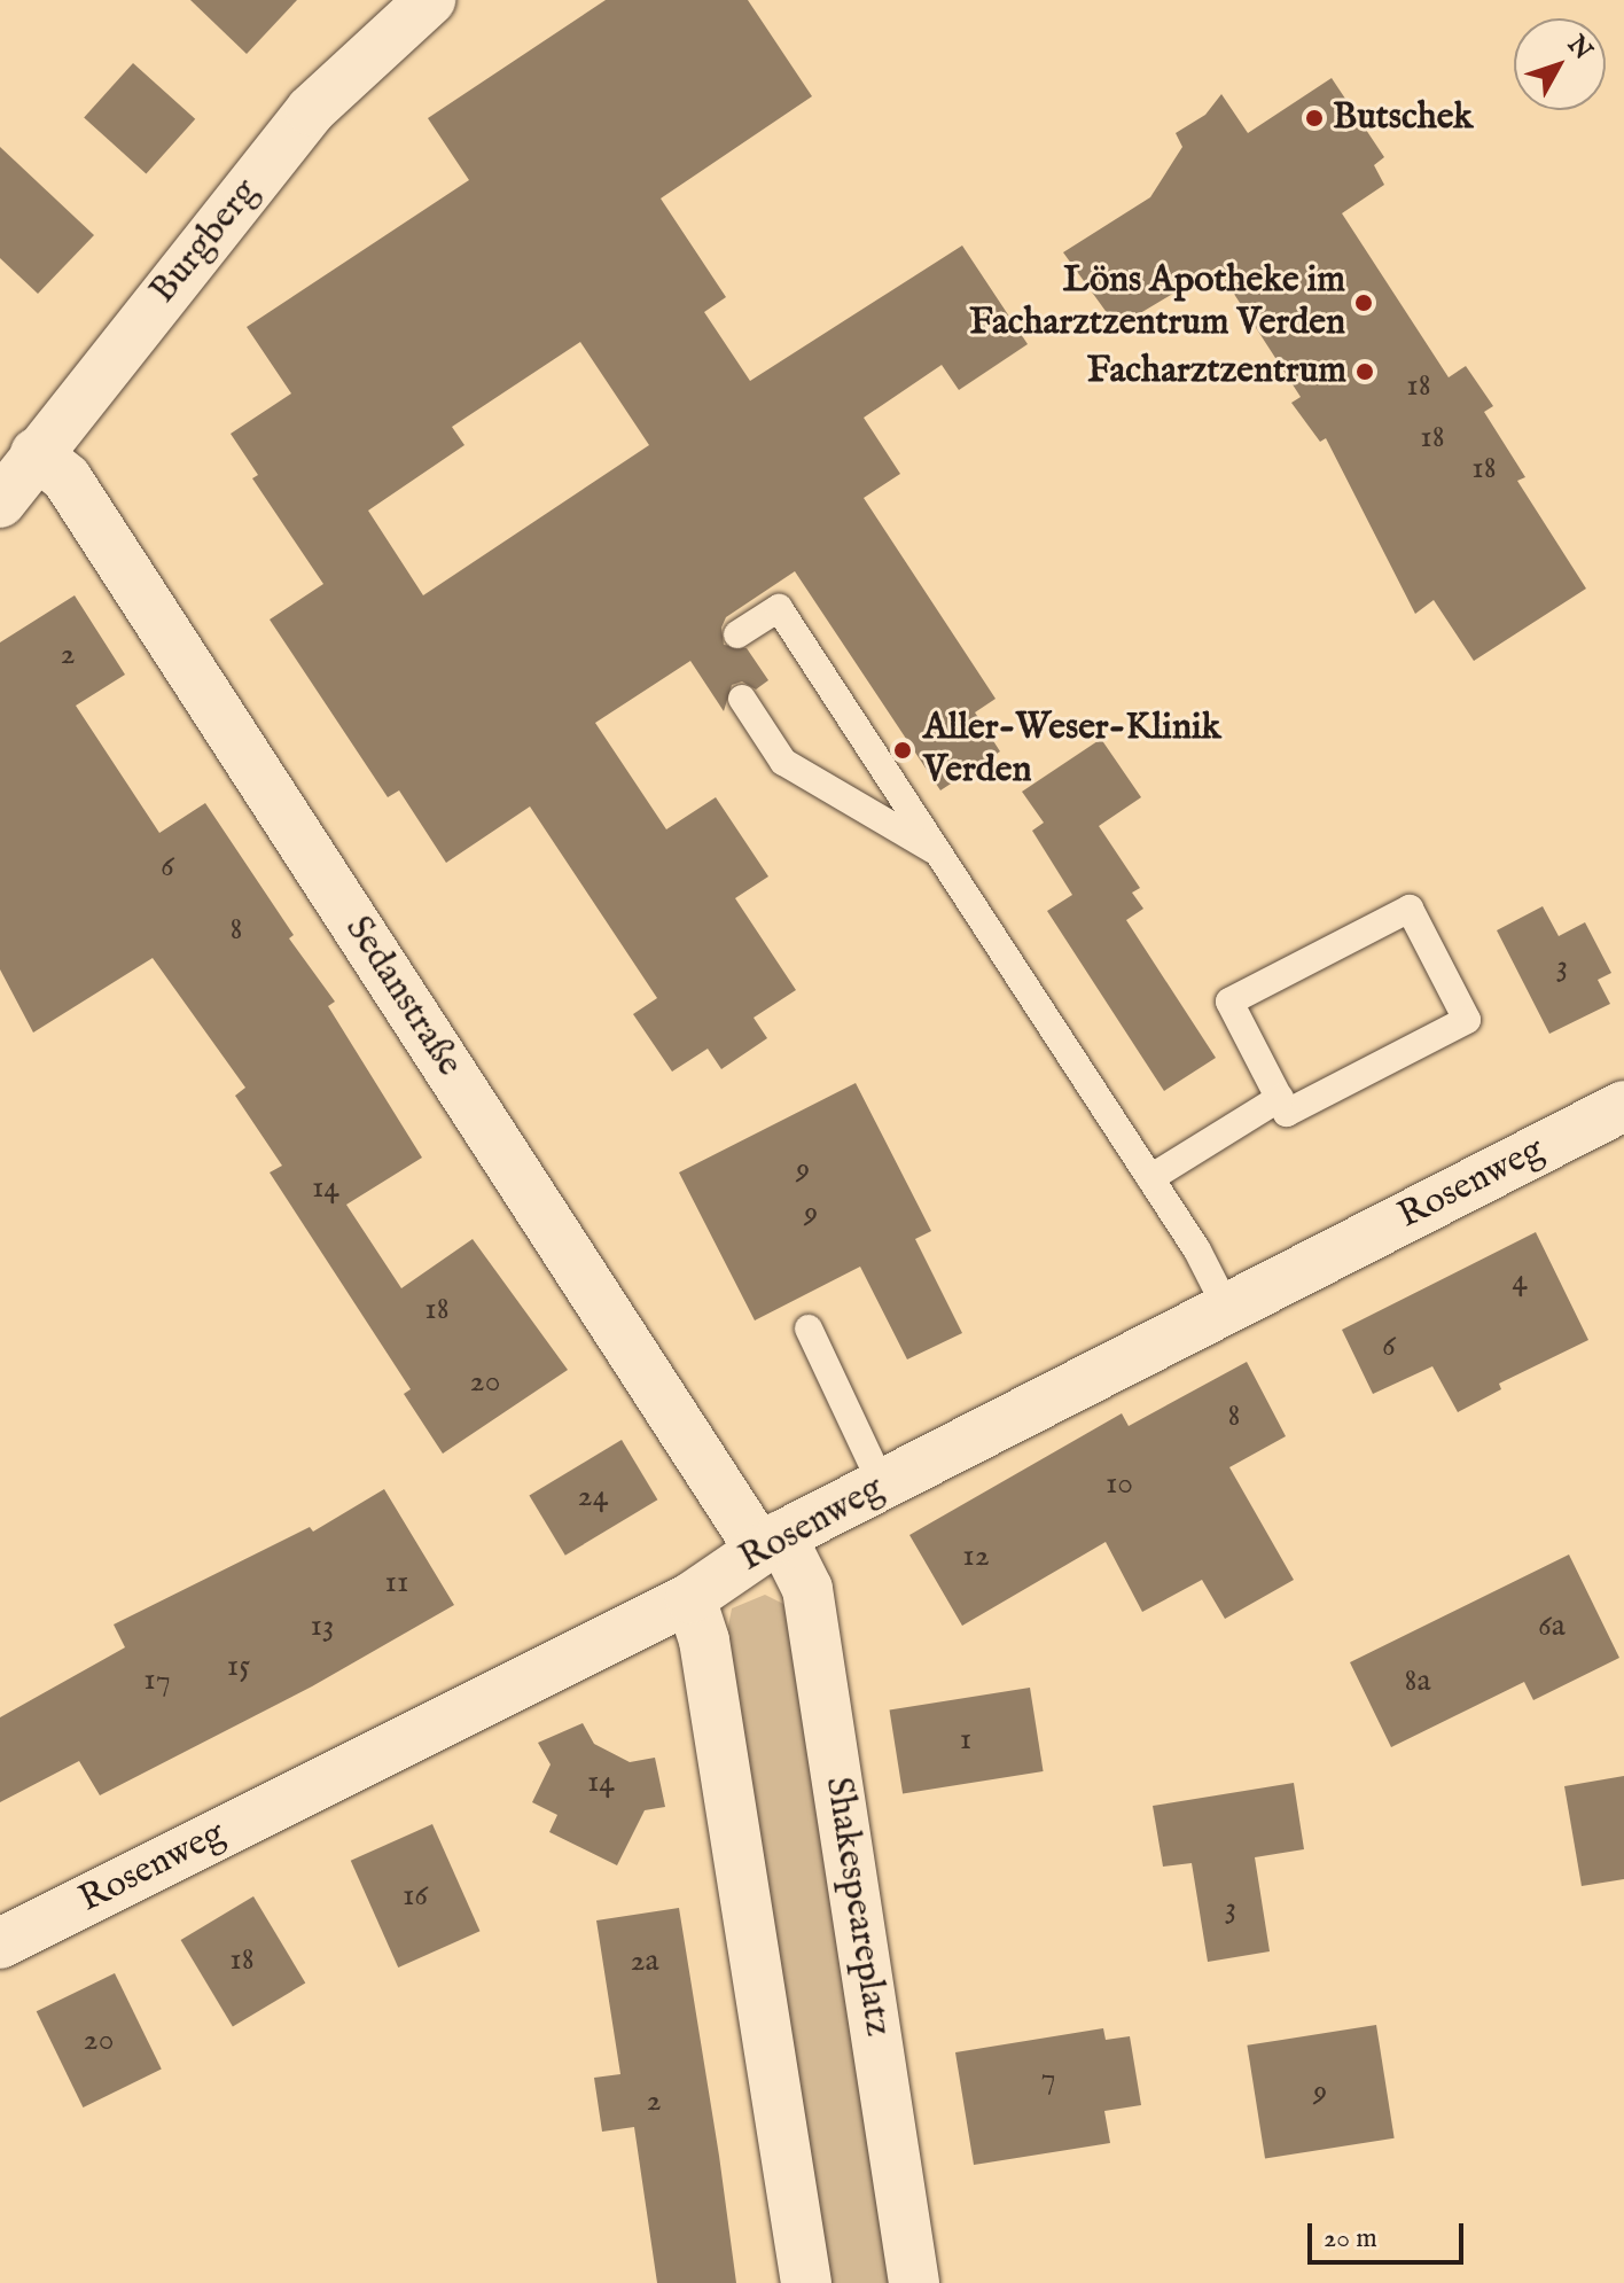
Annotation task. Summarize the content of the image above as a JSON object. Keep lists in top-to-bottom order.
{
  "streets": {
    "street": [
      "Burgberg",
      "Sedanstraße",
      "Rosenweg",
      "Shakespeareplatz"
    ]
  },
  "crossings": [
    ["Burgberg", "Sedanstraße"],
    ["Sedanstraße", "Rosenweg"],
    ["Sedanstraße", "Shakespeareplatz"],
    ["Rosenweg", "Shakespeareplatz"]
  ],
  "places": [
    "Butschek",
    "Löns Apotheke im Facharztzentrum Verden",
    "Facharztzentrum",
    "Aller-Weser-Klinik Verden"
  ],
  "house_numbers": [
    "18",
    "18",
    "18",
    "2",
    "6",
    "8",
    "3",
    "9",
    "14",
    "9",
    "4",
    "18",
    "6",
    "20",
    "8",
    "10",
    "24",
    "12",
    "11",
    "13",
    "6a",
    "15",
    "17",
    "8a",
    "1",
    "14",
    "16",
    "3",
    "18",
    "2a",
    "20",
    "7",
    "9",
    "2"
  ],
  "scale_bar": "20 m",
  "north": "top right"
}
